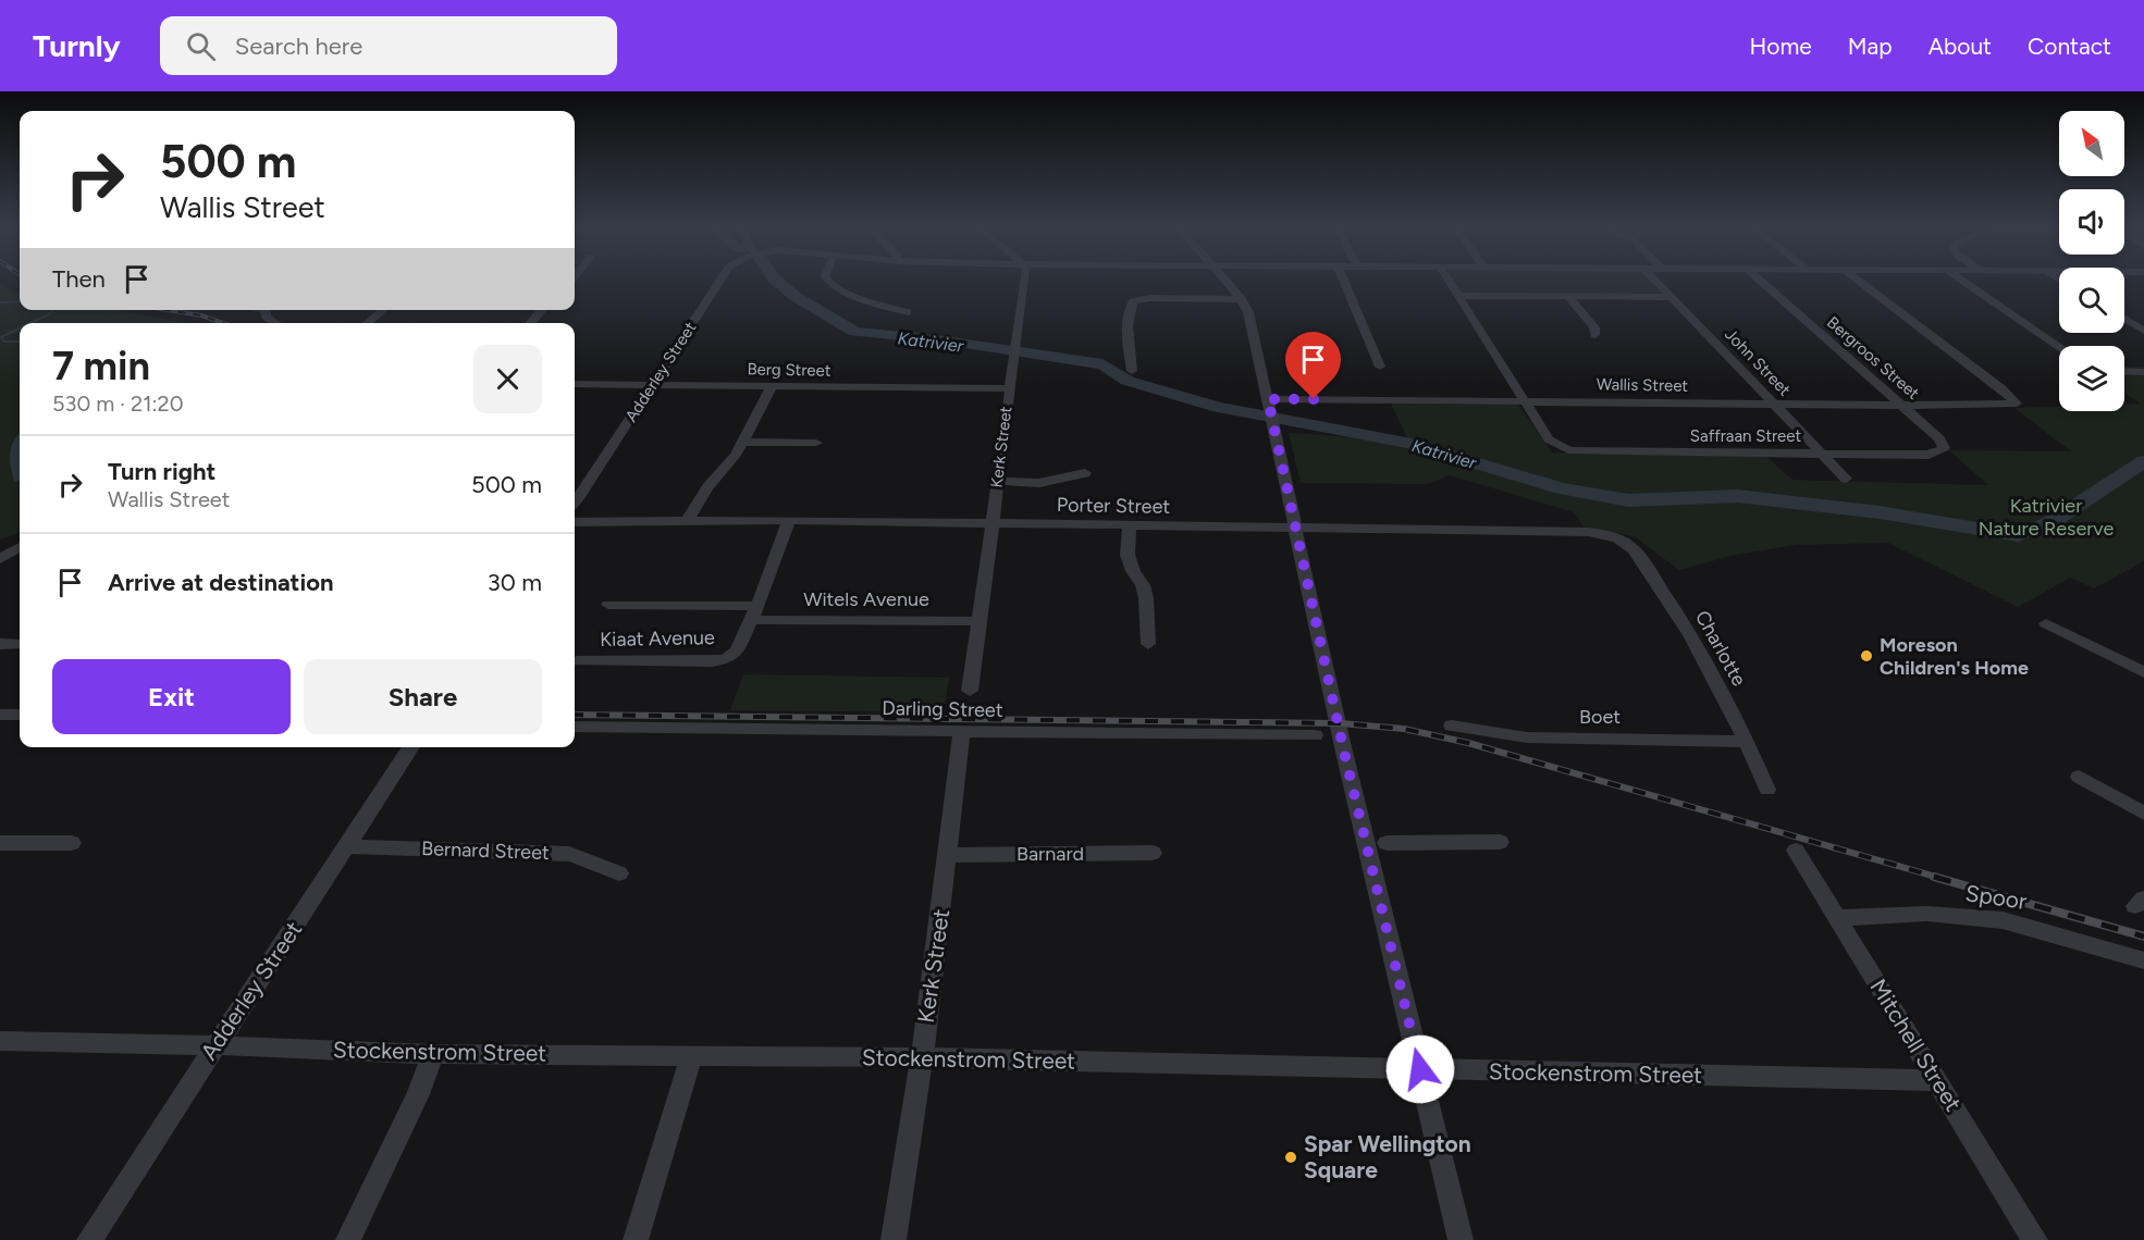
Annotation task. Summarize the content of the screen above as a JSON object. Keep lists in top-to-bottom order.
{
  "streets": {
    "street": [
      "Bergroos Street",
      "John Street",
      "Berg Street",
      "Adderley Street",
      "Wallis Street",
      "Saffraan Street",
      "Kerk Street",
      "Porter Street",
      "Witels Avenue",
      "Kiaat Avenue",
      "Charlotte",
      "Darling Street",
      "Boet",
      "Bernard Street",
      "Barnard",
      "Spoor",
      "Mitchell Street",
      "Stockenstrom Street"
    ]
  },
  "crossings": [
    ["Bergroos Street", "Wallis Street"],
    ["Bergroos Street", "Saffraan Street"],
    ["John Street", "Wallis Street"],
    ["John Street", "Saffraan Street"],
    ["Berg Street", "Adderley Street"],
    ["Berg Street", "Kerk Street"],
    ["Adderley Street", "Bernard Street"],
    ["Adderley Street", "Stockenstrom Street"],
    ["Wallis Street", "Saffraan Street"],
    ["Kerk Street", "Porter Street"],
    ["Kerk Street", "Witels Avenue"],
    ["Kerk Street", "Darling Street"],
    ["Kerk Street", "Barnard"],
    ["Kerk Street", "Stockenstrom Street"],
    ["Porter Street", "Charlotte"],
    ["Witels Avenue", "Kiaat Avenue"],
    ["Charlotte", "Boet"],
    ["Spoor", "Mitchell Street"],
    ["Mitchell Street", "Stockenstrom Street"]
  ],
  "water": ["Katrivier"],
  "parks": ["Katrivier Nature Reserve"],
  "places": ["Moreson Children's Home", "Spar Wellington Square"],
  "north": "top left",
  "page": {
    "header": "Turnly",
    "search": "Search here",
    "nav": [
      "Home",
      "Map",
      "About",
      "Contact"
    ],
    "turn": ["500 m", "Wallis Street"],
    "then": "Then",
    "heading": ["7 min", "530 m · 21:20"],
    "list": [
      {
        "name": "Turn right",
        "note": "Wallis Street",
        "value": "500 m"
      },
      {
        "name": "Arrive at destination",
        "value": "30 m"
      }
    ],
    "buttons": ["Exit", "Share"]
  }
}
